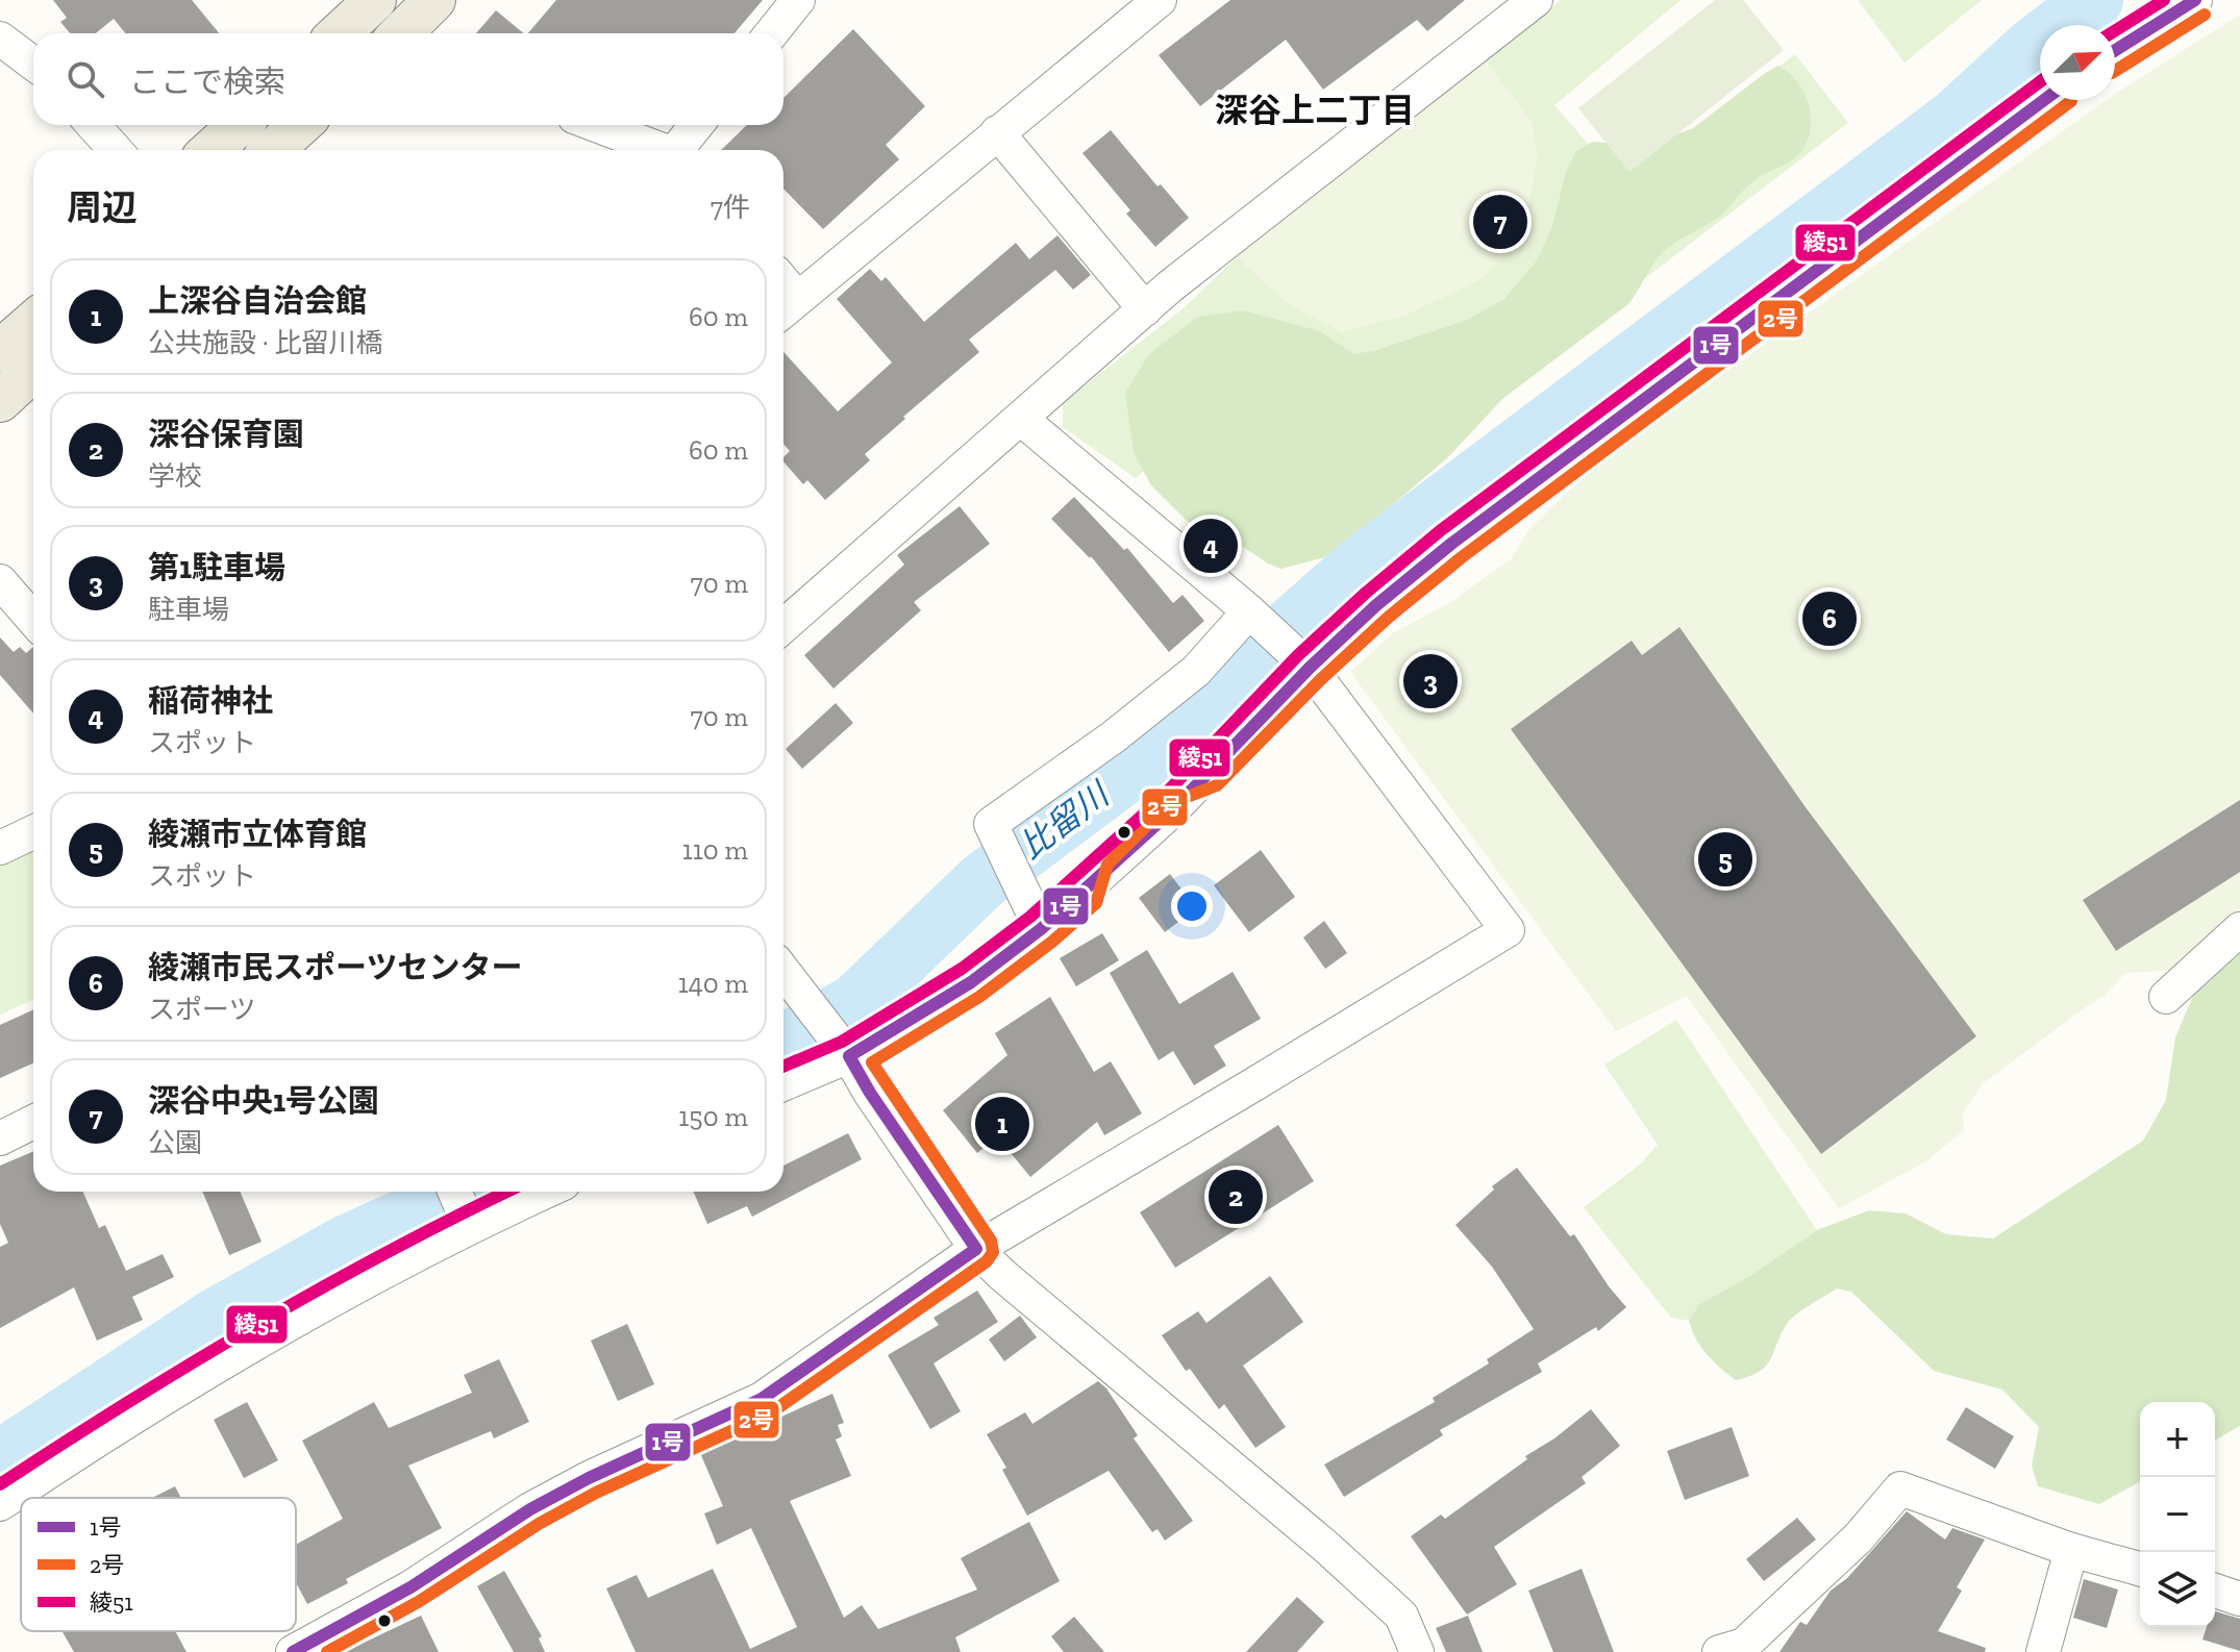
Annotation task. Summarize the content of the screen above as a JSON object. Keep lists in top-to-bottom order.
{
  "districts": ["深谷上二丁目"],
  "water": ["比留川"],
  "lines": ["transit line 1号", "transit line 綾51", "transit line 2号"],
  "legend": ["1号", "2号", "綾51"],
  "north": "top right",
  "page": {
    "search": "ここで検索",
    "heading": ["周辺", "7件"],
    "pins": [
      "7",
      "4",
      "6",
      "3",
      "5",
      "1",
      "2"
    ],
    "list": [
      {
        "mark": "1",
        "name": "上深谷自治会館",
        "note": "公共施設 · 比留川橋",
        "value": "60 m"
      },
      {
        "mark": "2",
        "name": "深谷保育園",
        "note": "学校",
        "value": "60 m"
      },
      {
        "mark": "3",
        "name": "第1駐車場",
        "note": "駐車場",
        "value": "70 m"
      },
      {
        "mark": "4",
        "name": "稲荷神社",
        "note": "スポット",
        "value": "70 m"
      },
      {
        "mark": "5",
        "name": "綾瀬市立体育館",
        "note": "スポット",
        "value": "110 m"
      },
      {
        "mark": "6",
        "name": "綾瀬市民スポーツセンター",
        "note": "スポーツ",
        "value": "140 m"
      },
      {
        "mark": "7",
        "name": "深谷中央1号公園",
        "note": "公園",
        "value": "150 m"
      }
    ],
    "map_buttons": ["+", "−"]
  }
}
